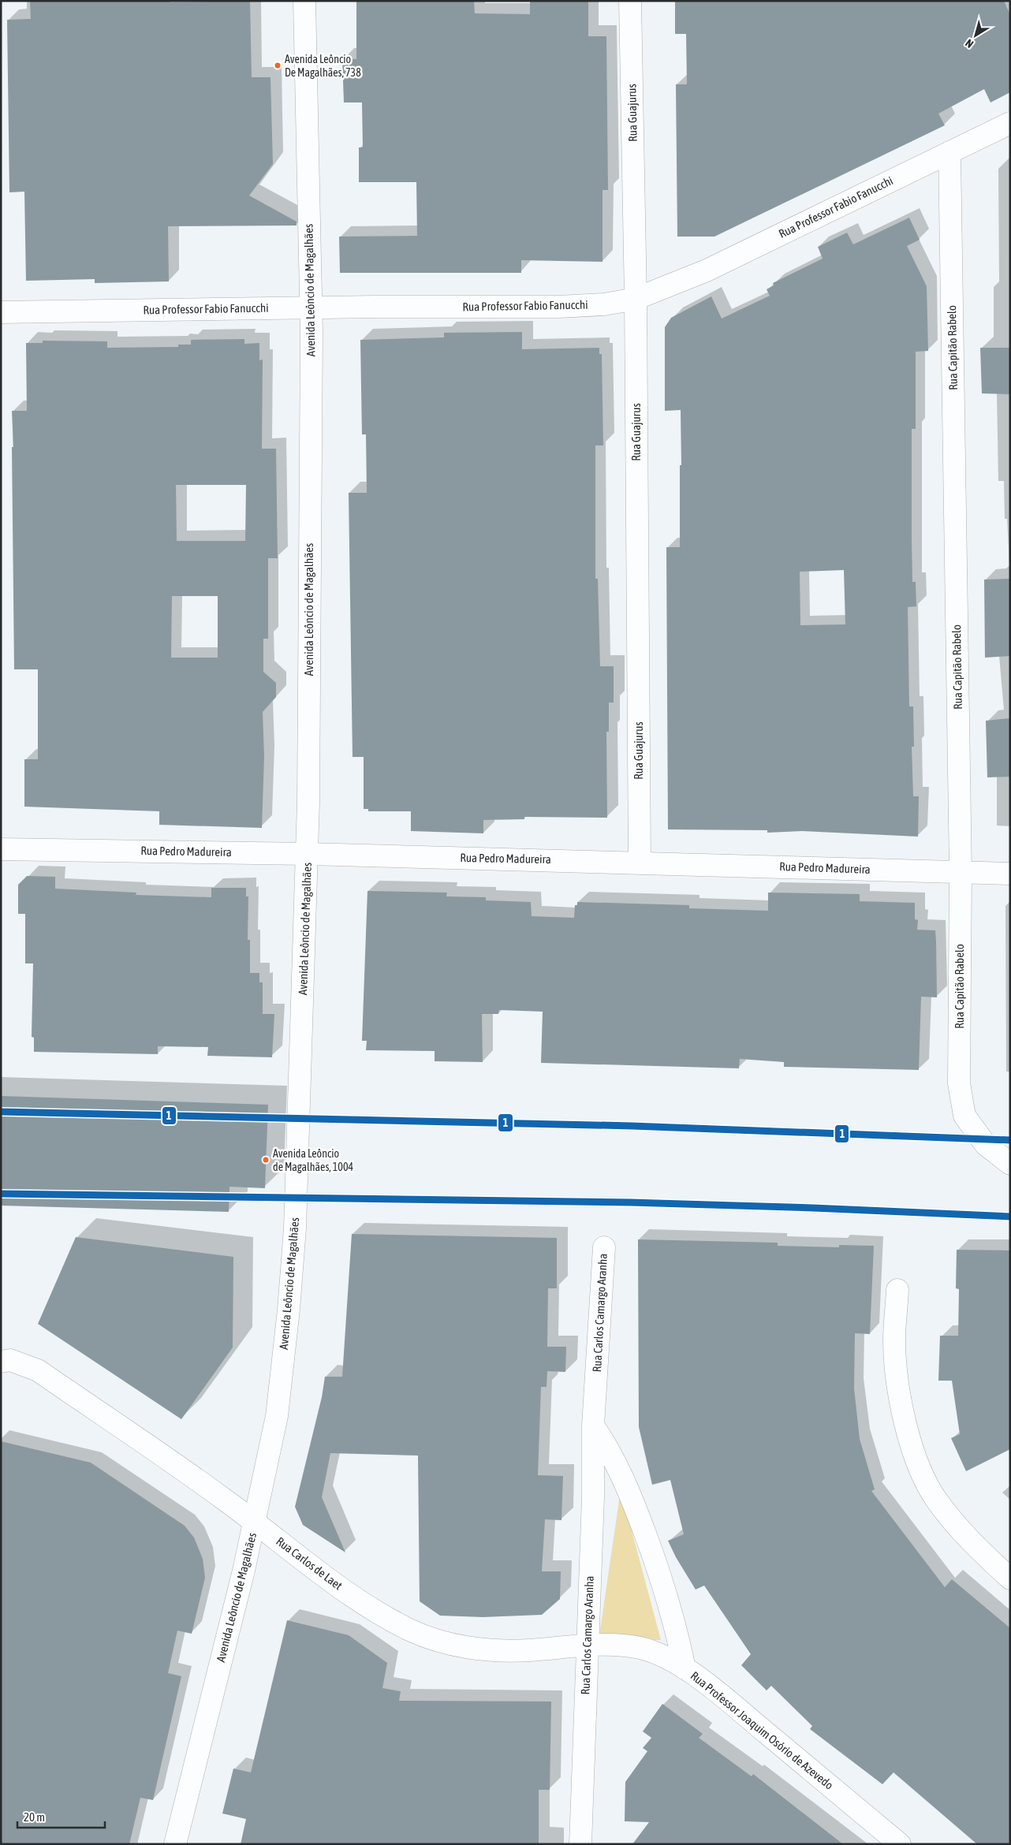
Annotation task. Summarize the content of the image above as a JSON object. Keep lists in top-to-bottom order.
{
  "streets": {
    "street": [
      "Rua Guajurus",
      "Rua Professor Fabio Fanucchi",
      "Avenida Leôncio de Magalhães",
      "Rua Capitão Rabelo",
      "Rua Pedro Madureira",
      "Rua Carlos Camargo Aranha",
      "Rua Carlos de Laet",
      "Rua Professor Joaquim Osório de Azevedo"
    ]
  },
  "crossings": [
    ["Rua Guajurus", "Rua Professor Fabio Fanucchi"],
    ["Rua Guajurus", "Rua Pedro Madureira"],
    ["Rua Professor Fabio Fanucchi", "Avenida Leôncio de Magalhães"],
    ["Rua Professor Fabio Fanucchi", "Rua Capitão Rabelo"],
    ["Avenida Leôncio de Magalhães", "Rua Pedro Madureira"],
    ["Avenida Leôncio de Magalhães", "Rua Carlos de Laet"],
    ["Rua Capitão Rabelo", "Rua Pedro Madureira"],
    ["Rua Carlos Camargo Aranha", "Rua Carlos de Laet"],
    ["Rua Carlos Camargo Aranha", "Rua Professor Joaquim Osório de Azevedo"],
    ["Rua Carlos de Laet", "Rua Professor Joaquim Osório de Azevedo"]
  ],
  "places": ["Avenida Leôncio De Magalhães, 738", "Avenida Leôncio de Magalhães, 1004"],
  "lines": ["transit line 1"],
  "scale_bar": "20 m",
  "north": "bottom left"
}
